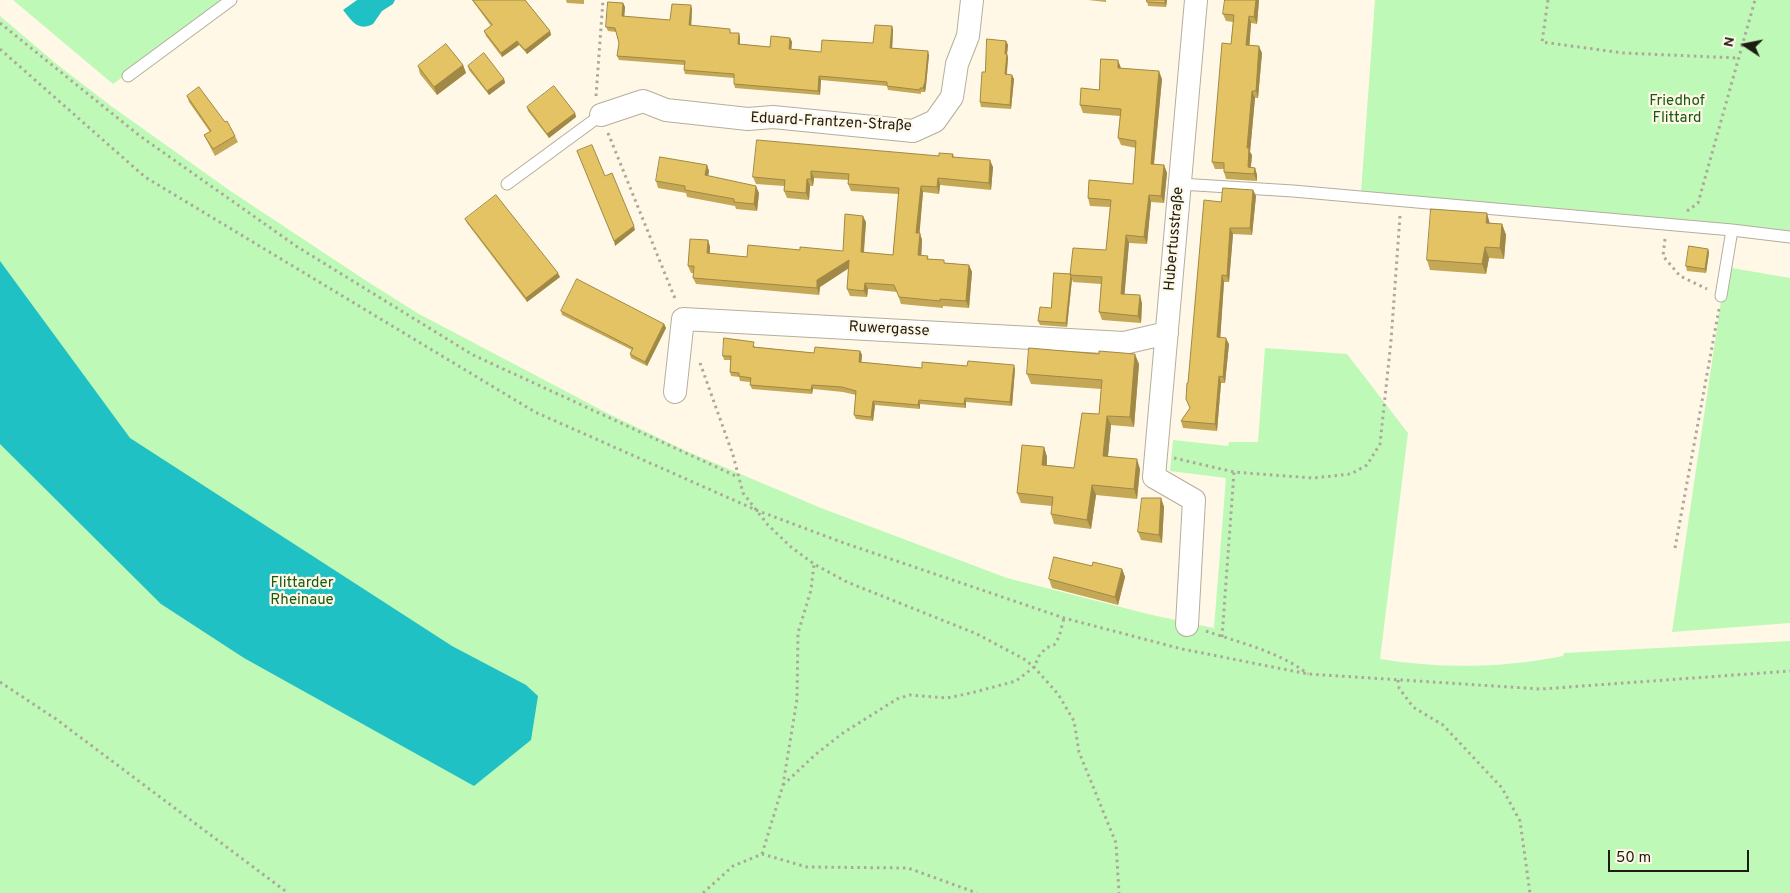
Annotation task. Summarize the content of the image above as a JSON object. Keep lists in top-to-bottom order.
{
  "streets": {
    "street": ["Eduard-Frantzen-Straße", "Hubertusstraße", "Ruwergasse"]
  },
  "crossings": [
    ["Hubertusstraße", "Ruwergasse"]
  ],
  "parks": ["Friedhof Flittard", "Flittarder Rheinaue"],
  "scale_bar": "50 m",
  "north": "left"
}
